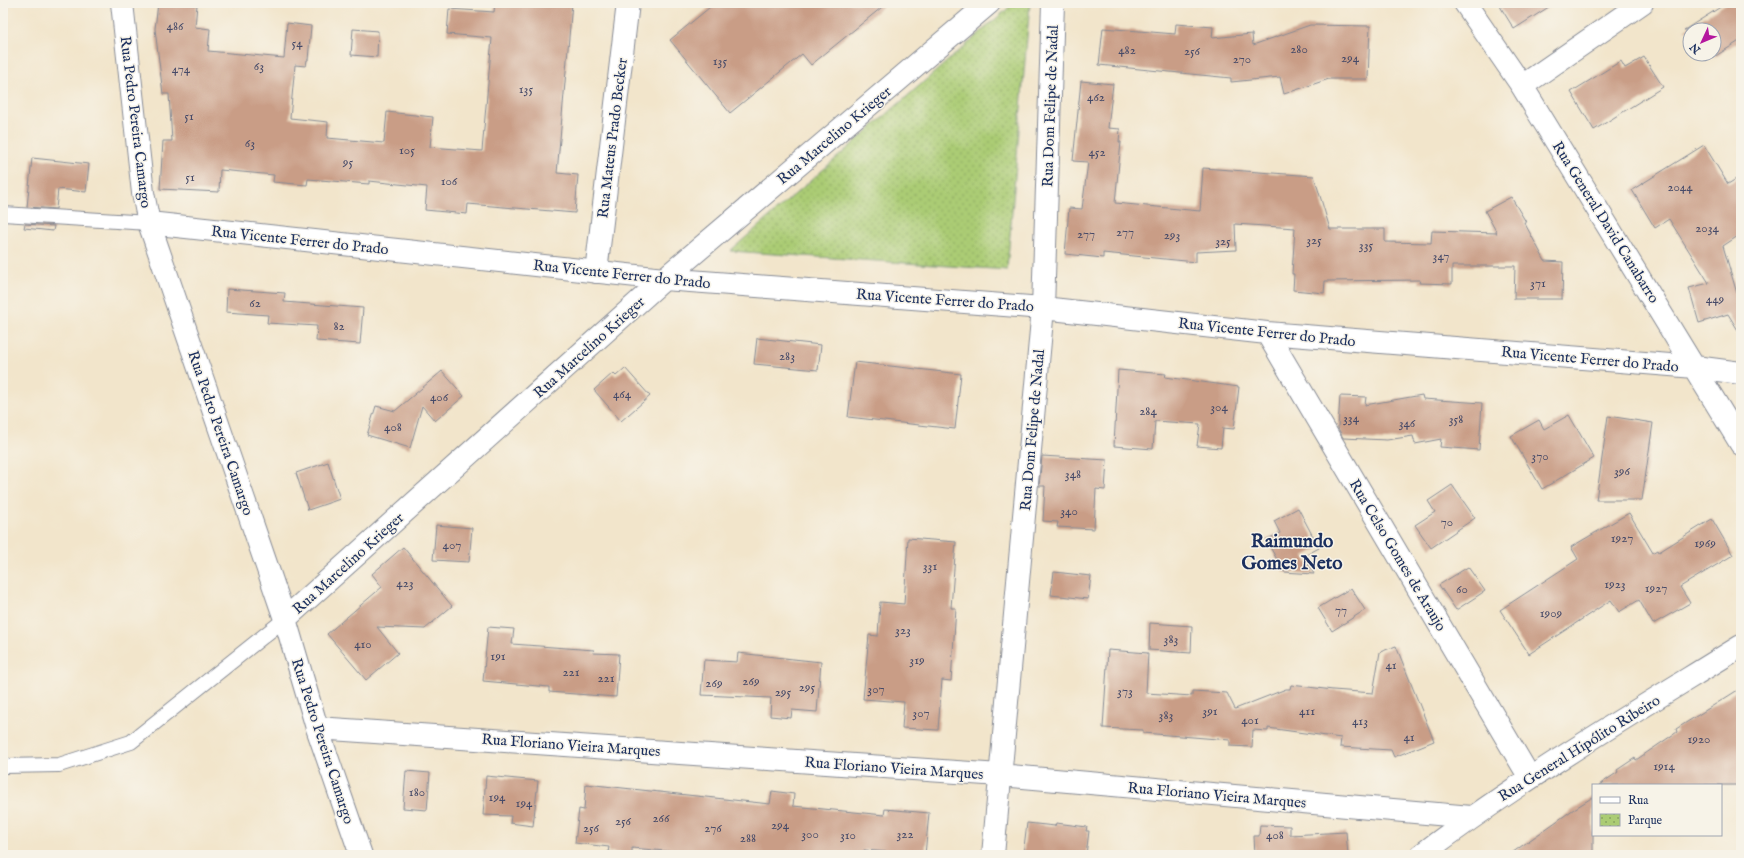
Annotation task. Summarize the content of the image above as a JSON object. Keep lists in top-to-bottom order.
{
  "streets": {
    "street": [
      "Rua Dom Felipe de Nadal",
      "Rua Pedro Pereira Camargo",
      "Rua Marcelino Krieger",
      "Rua Mateus Prado Becker",
      "Rua General David Canabarro",
      "Rua Vicente Ferrer do Prado",
      "Rua Celso Gomes de Araujo",
      "Rua Floriano Vieira Marques",
      "Rua General Hipólito Ribeiro"
    ]
  },
  "crossings": [
    ["Rua Dom Felipe de Nadal", "Rua Vicente Ferrer do Prado"],
    ["Rua Dom Felipe de Nadal", "Rua Floriano Vieira Marques"],
    ["Rua Pedro Pereira Camargo", "Rua Marcelino Krieger"],
    ["Rua Pedro Pereira Camargo", "Rua Vicente Ferrer do Prado"],
    ["Rua Pedro Pereira Camargo", "Rua Floriano Vieira Marques"],
    ["Rua Marcelino Krieger", "Rua Vicente Ferrer do Prado"],
    ["Rua Mateus Prado Becker", "Rua Vicente Ferrer do Prado"],
    ["Rua General David Canabarro", "Rua Vicente Ferrer do Prado"],
    ["Rua Vicente Ferrer do Prado", "Rua Celso Gomes de Araujo"],
    ["Rua Celso Gomes de Araujo", "Rua General Hipólito Ribeiro"],
    ["Rua Floriano Vieira Marques", "Rua General Hipólito Ribeiro"]
  ],
  "districts": ["Raimundo Gomes Neto"],
  "house_numbers": [
    "486",
    "54",
    "280",
    "482",
    "256",
    "294",
    "270",
    "135",
    "63",
    "474",
    "135",
    "462",
    "51",
    "63",
    "105",
    "452",
    "95",
    "51",
    "106",
    "2044",
    "2034",
    "277",
    "277",
    "293",
    "325",
    "325",
    "335",
    "347",
    "371",
    "449",
    "62",
    "82",
    "283",
    "464",
    "406",
    "304",
    "284",
    "334",
    "358",
    "346",
    "408",
    "370",
    "396",
    "348",
    "340",
    "70",
    "1927",
    "1969",
    "407",
    "331",
    "423",
    "1923",
    "1927",
    "60",
    "77",
    "1909",
    "323",
    "383",
    "410",
    "191",
    "319",
    "41",
    "221",
    "221",
    "269",
    "269",
    "295",
    "307",
    "373",
    "295",
    "391",
    "411",
    "307",
    "383",
    "401",
    "413",
    "41",
    "1920",
    "1914",
    "180",
    "194",
    "194",
    "266",
    "256",
    "294",
    "256",
    "276",
    "300",
    "322",
    "310",
    "408",
    "288"
  ],
  "legend": ["Rua", "Parque"],
  "north": "bottom left"
}
